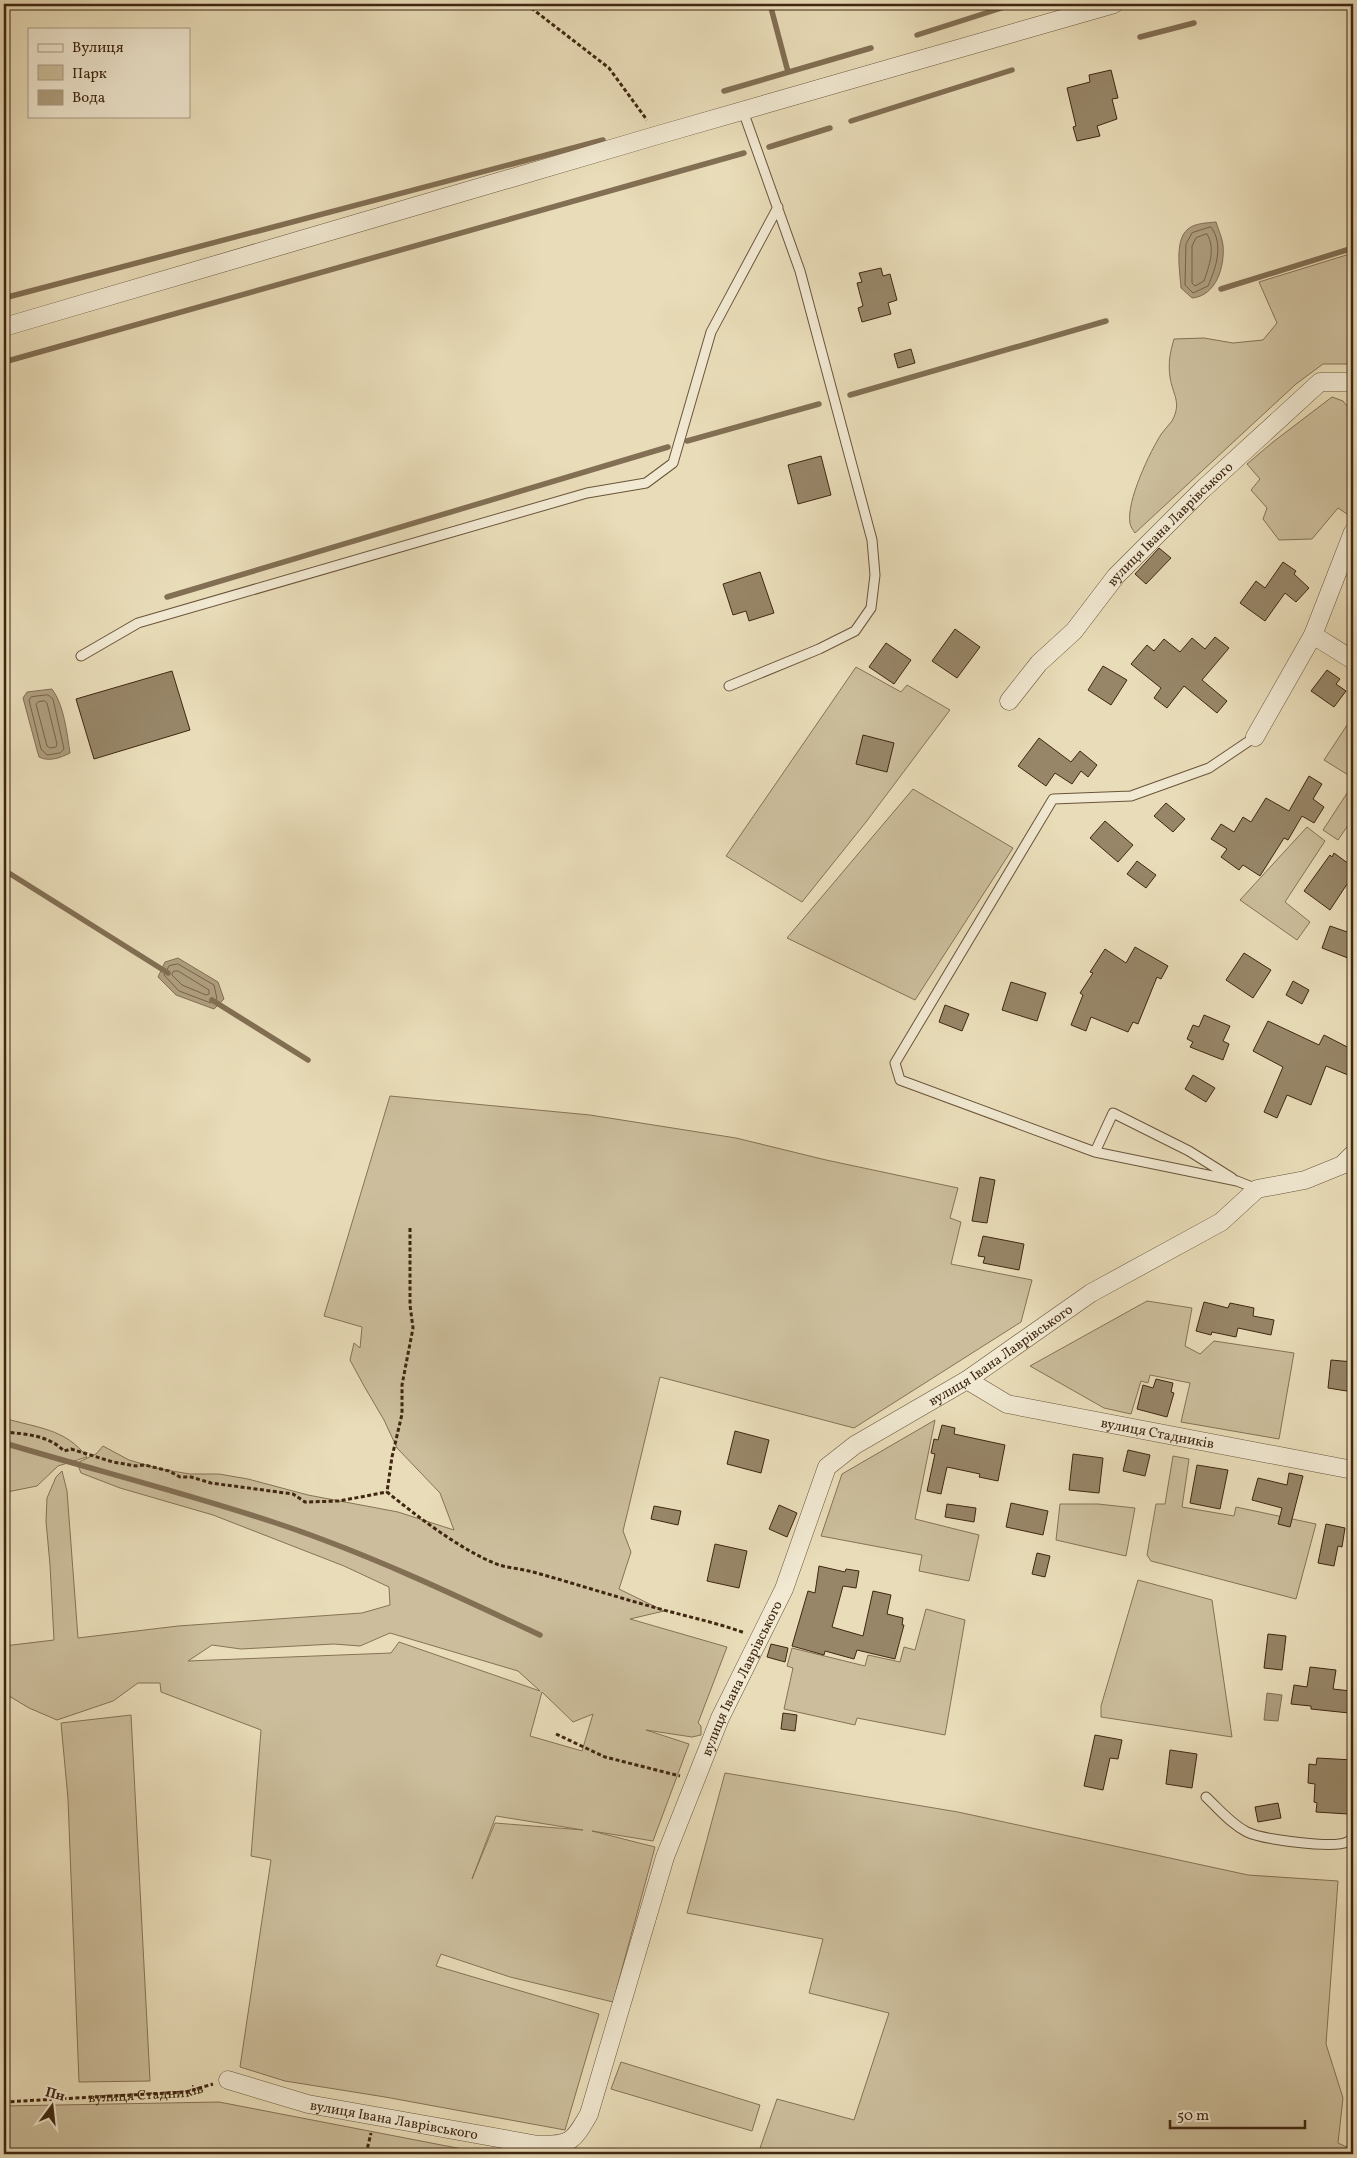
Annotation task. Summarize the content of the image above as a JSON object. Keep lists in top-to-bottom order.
{
  "streets": {
    "street": ["вулиця Івана Лаврівського", "вулиця Стадників"]
  },
  "crossings": [
    ["вулиця Івана Лаврівського", "вулиця Стадників"]
  ],
  "legend": ["Вулиця", "Парк", "Вода"],
  "scale_bar": "50 m",
  "north": "top"
}
